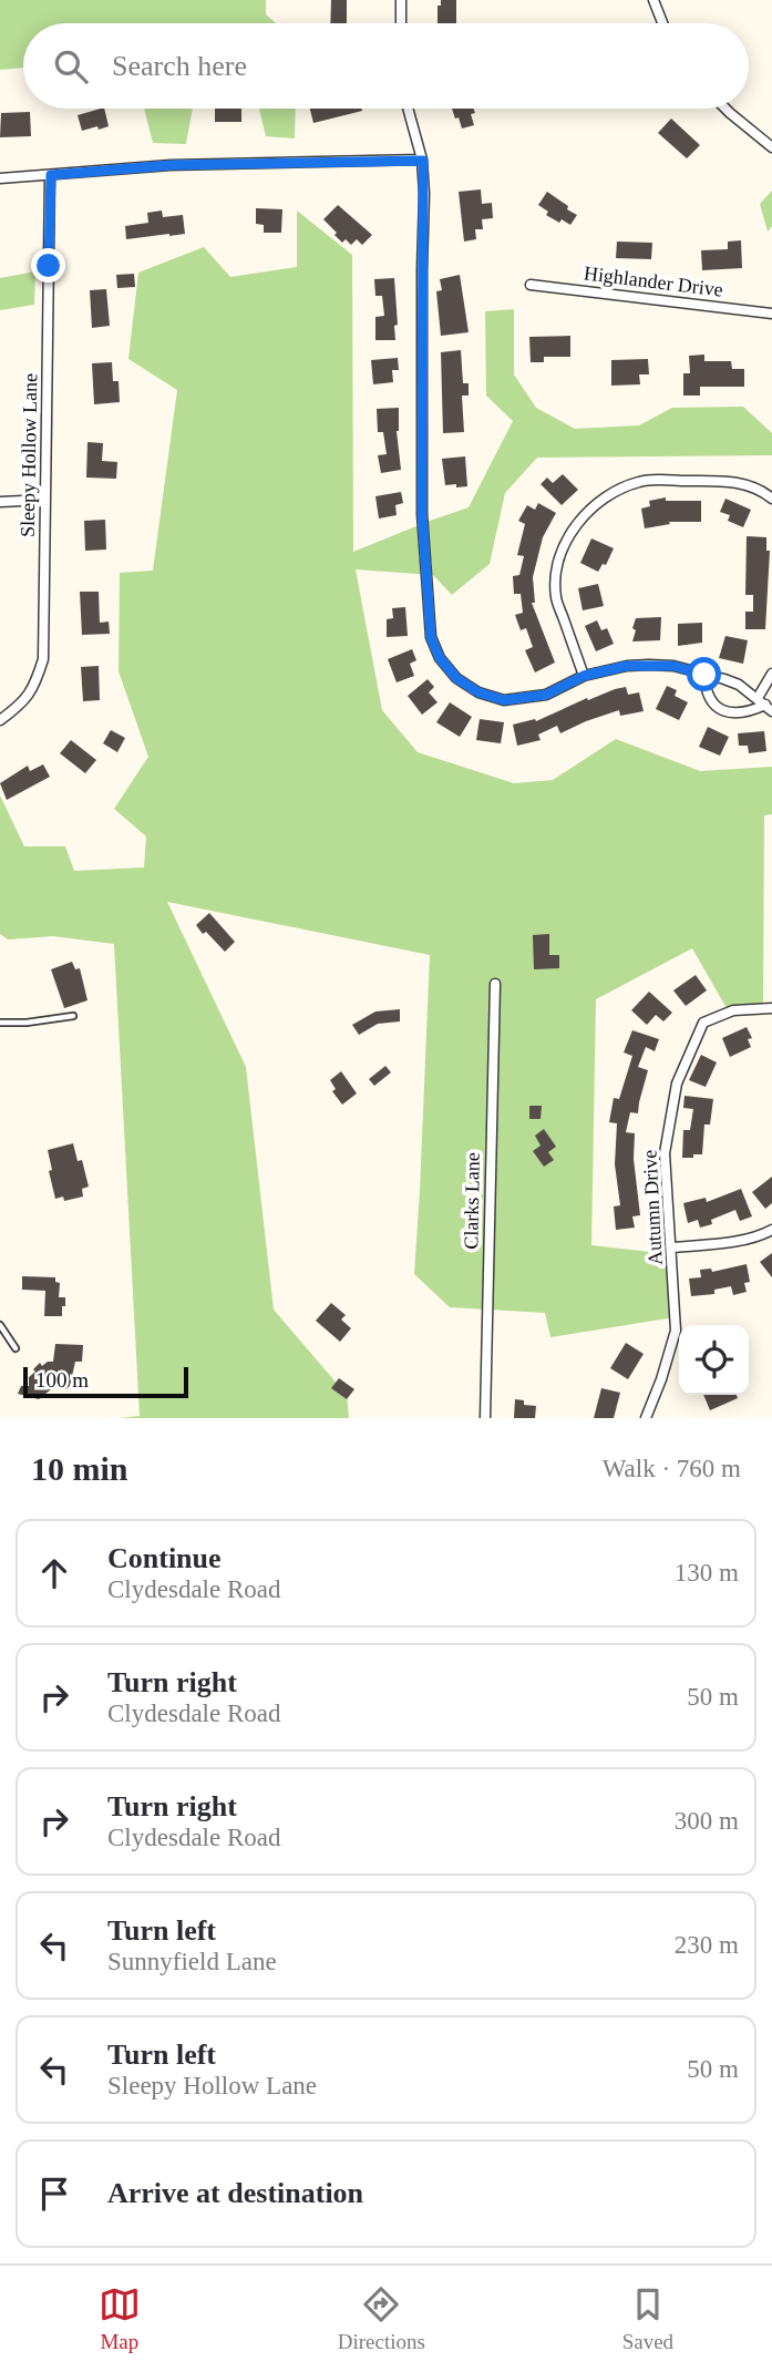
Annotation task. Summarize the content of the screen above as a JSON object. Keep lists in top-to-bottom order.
{
  "streets": {
    "street": [
      "Highlander Drive",
      "Sleepy Hollow Lane",
      "Clarks Lane",
      "Autumn Drive"
    ]
  },
  "scale_bar": "100 m",
  "page": {
    "search": "Search here",
    "scale": "100 m",
    "heading": ["10 min", "Walk · 760 m"],
    "list": [
      ["Continue", "Clydesdale Road", "130 m"],
      ["Turn right", "Clydesdale Road", "50 m"],
      ["Turn right", "Clydesdale Road", "300 m"],
      ["Turn left", "Sunnyfield Lane", "230 m"],
      ["Turn left", "Sleepy Hollow Lane", "50 m"],
      "Arrive at destination"
    ],
    "nav": ["Map", "Directions", "Saved"]
  }
}
